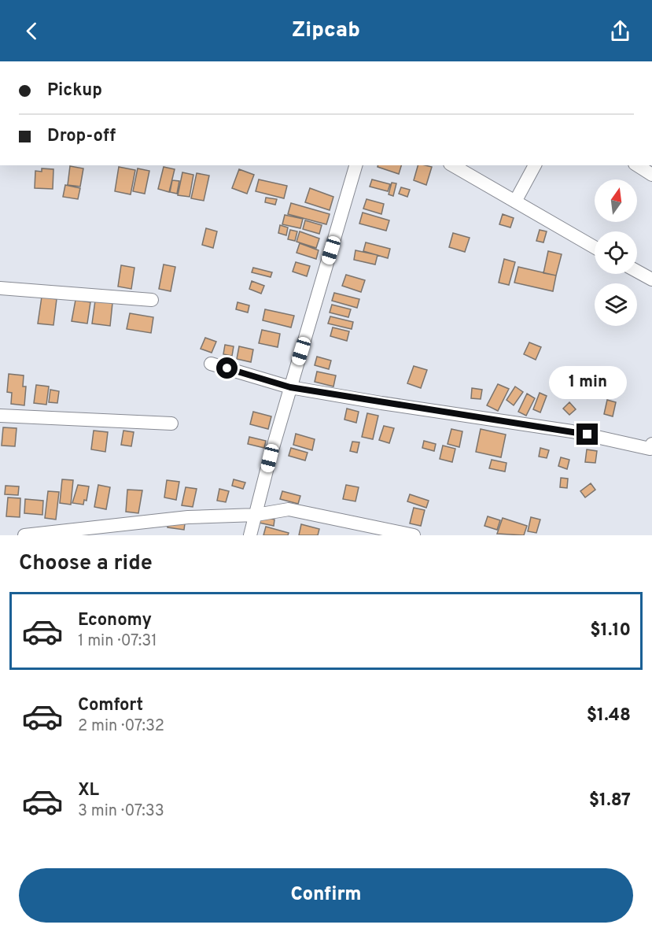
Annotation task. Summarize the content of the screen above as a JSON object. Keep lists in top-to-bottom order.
{
  "north": "top",
  "page": {
    "header": "Zipcab",
    "banner": ["Pickup", "Drop-off"],
    "bubble": "1 min",
    "heading": "Choose a ride",
    "list": [
      {
        "name": "Economy",
        "note": "1 min · 07:31",
        "value": "$1.10"
      },
      {
        "name": "Comfort",
        "note": "2 min · 07:32",
        "value": "$1.48"
      },
      {
        "name": "XL",
        "note": "3 min · 07:33",
        "value": "$1.87"
      }
    ],
    "buttons": "Confirm"
  }
}
